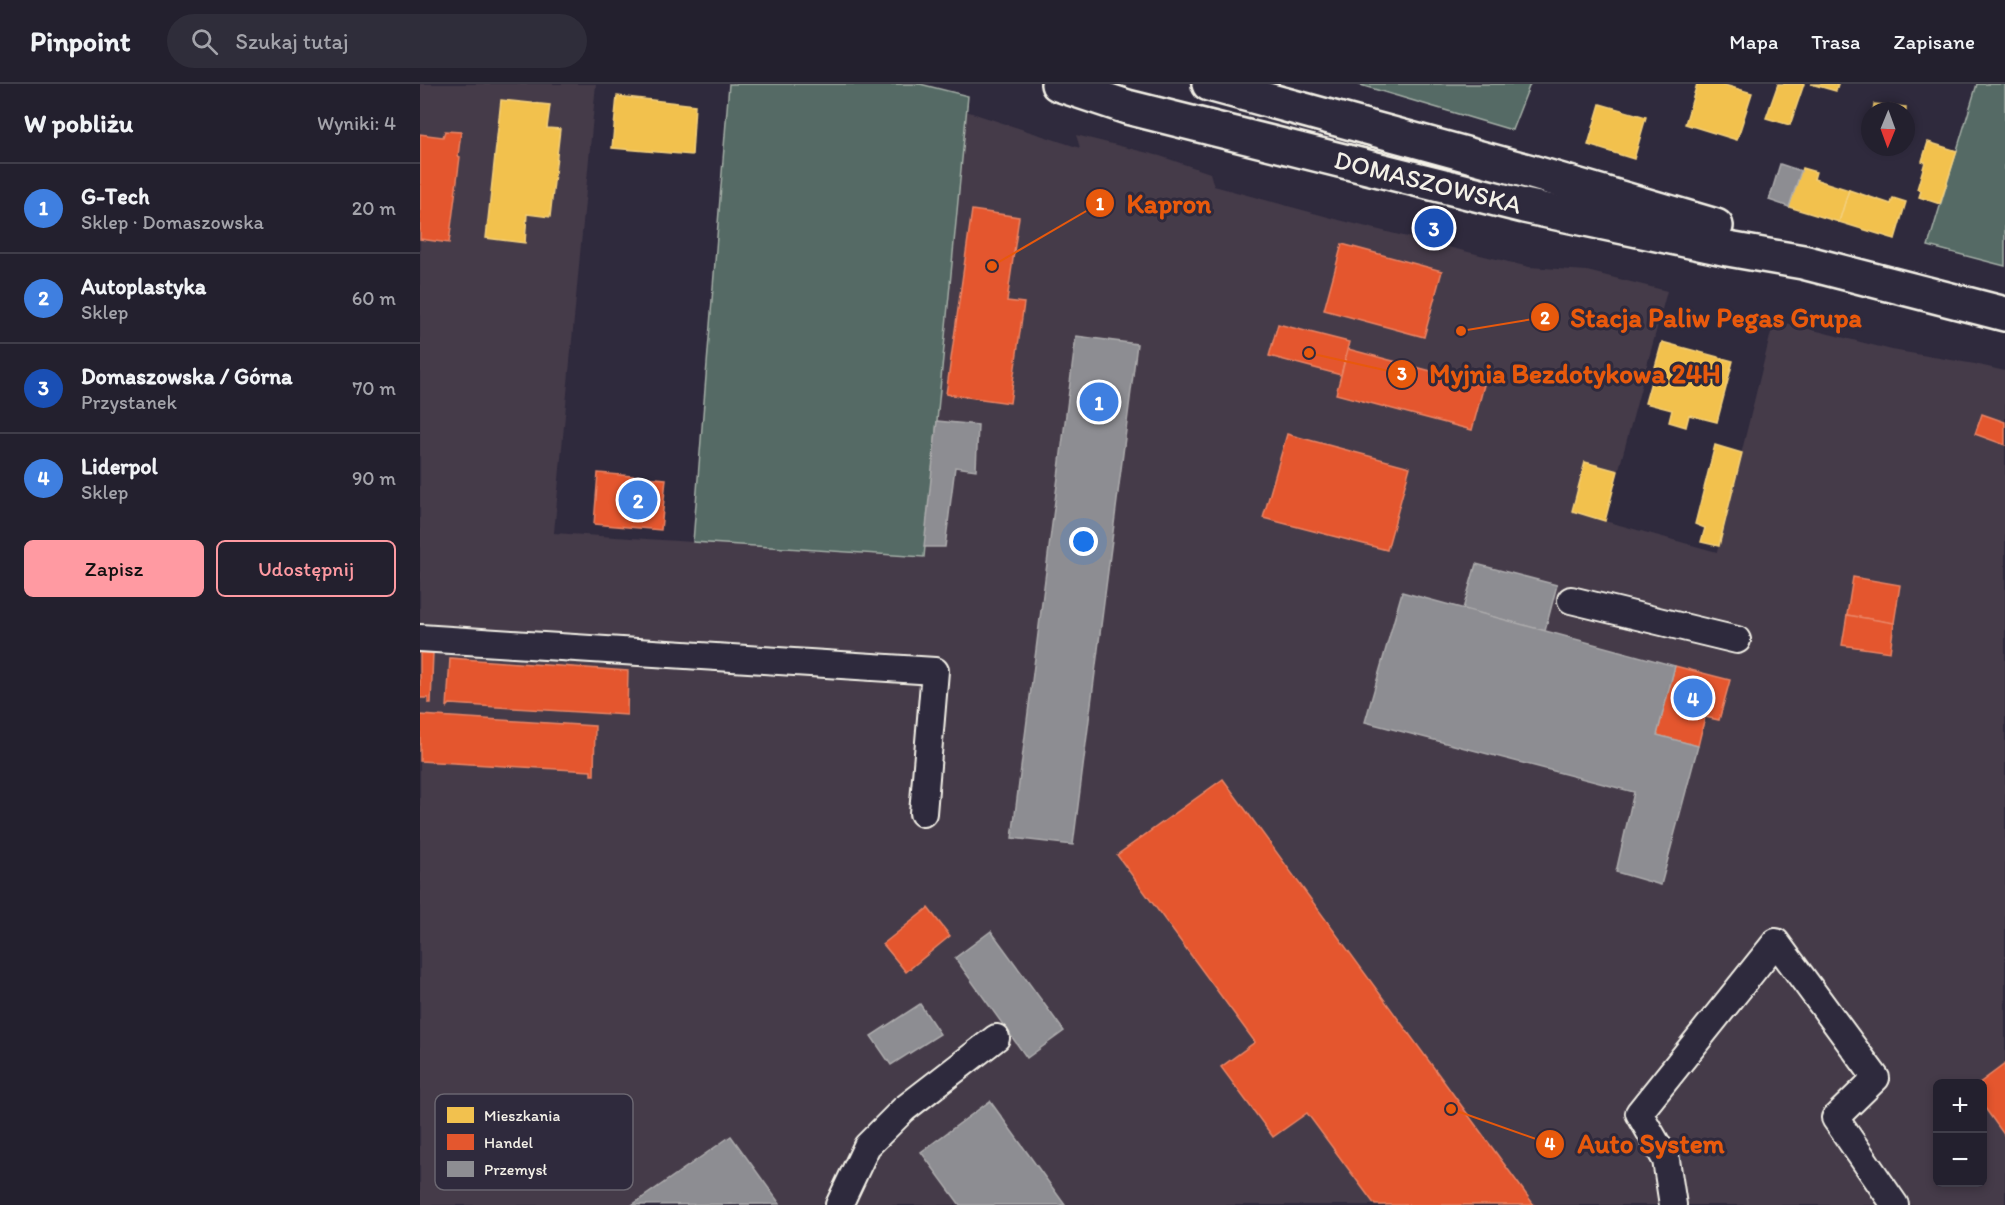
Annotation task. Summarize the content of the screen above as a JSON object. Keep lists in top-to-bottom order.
{
  "streets": {
    "street": ["DOMASZOWSKA"]
  },
  "places": [
    "Kapron",
    "Stacja Paliw Pegas Grupa",
    "Myjnia Bezdotykowa 24H",
    "Auto System"
  ],
  "legend": ["Mieszkania", "Handel", "Przemysł"],
  "north": "bottom",
  "page": {
    "header": "Pinpoint",
    "search": "Szukaj tutaj",
    "nav": ["Mapa", "Trasa", "Zapisane"],
    "heading": ["W pobliżu", "Wyniki: 4"],
    "list": [
      {
        "mark": "1",
        "name": "G-Tech",
        "note": "Sklep · Domaszowska",
        "value": "20 m"
      },
      {
        "mark": "2",
        "name": "Autoplastyka",
        "note": "Sklep",
        "value": "60 m"
      },
      {
        "mark": "3",
        "name": "Domaszowska / Górna",
        "note": "Przystanek",
        "value": "70 m"
      },
      {
        "mark": "4",
        "name": "Liderpol",
        "note": "Sklep",
        "value": "90 m"
      }
    ],
    "pins": [
      "3",
      "1",
      "2",
      "4"
    ],
    "buttons": ["Zapisz", "Udostępnij"],
    "map_buttons": ["+", "−"]
  }
}
